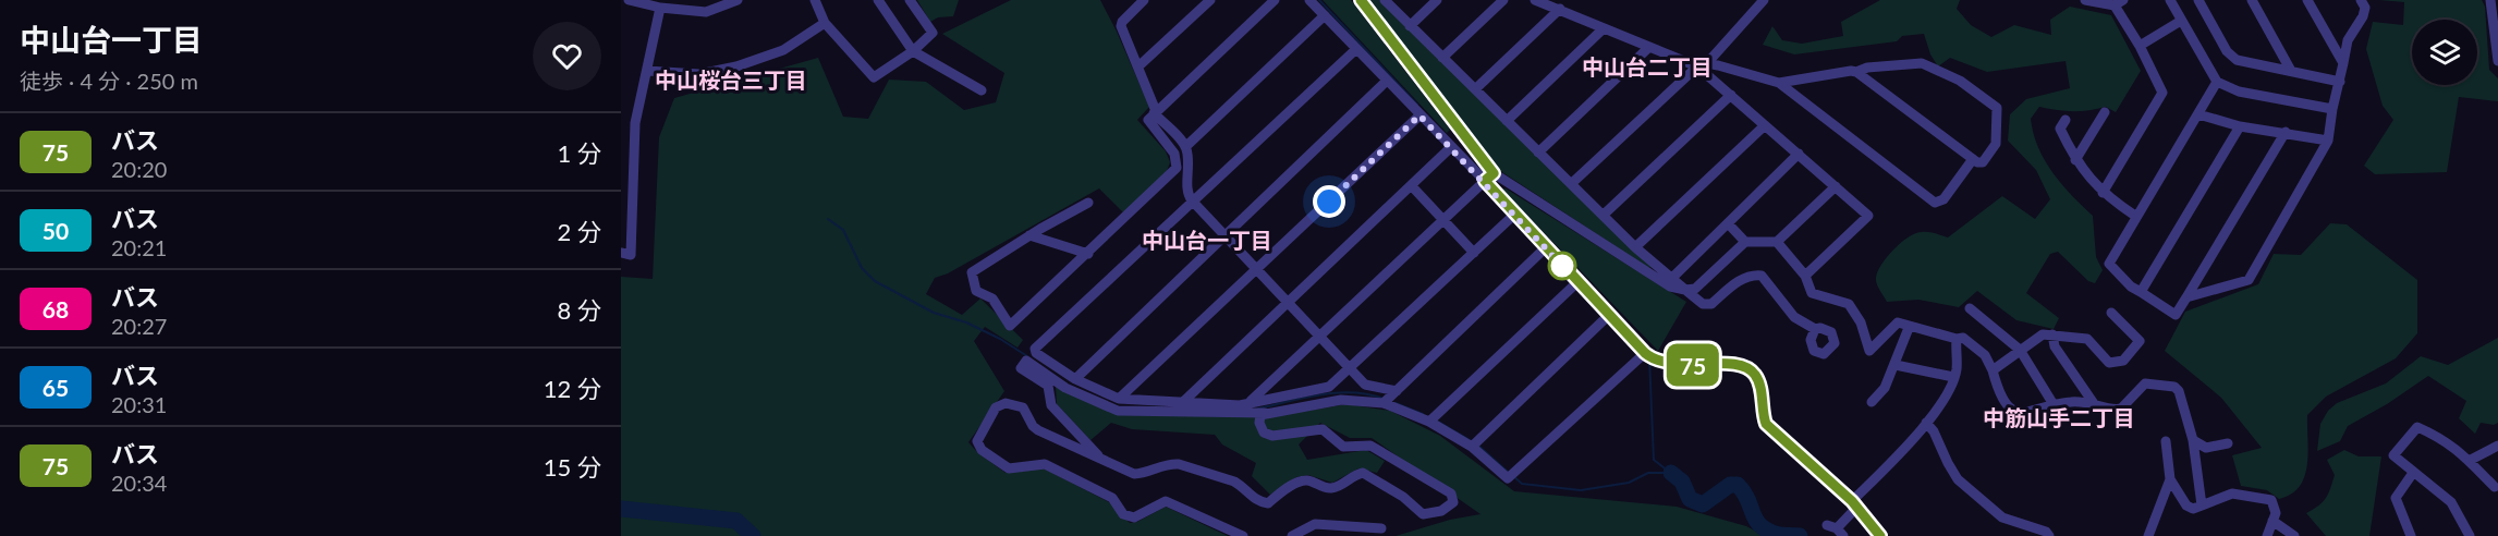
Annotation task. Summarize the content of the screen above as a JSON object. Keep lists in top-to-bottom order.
{
  "districts": [
    "中山台二丁目",
    "中山桜台三丁目",
    "中山台一丁目",
    "中筋山手二丁目"
  ],
  "lines": ["bus line 75"],
  "page": {
    "heading": ["中山台一丁目", "徒歩 · 4 分 · 250 m"],
    "on_map": "75",
    "list": [
      {
        "mark": "75",
        "name": "バス",
        "note": "20:20",
        "value": "1 分"
      },
      {
        "mark": "50",
        "name": "バス",
        "note": "20:21",
        "value": "2 分"
      },
      {
        "mark": "68",
        "name": "バス",
        "note": "20:27",
        "value": "8 分"
      },
      {
        "mark": "65",
        "name": "バス",
        "note": "20:31",
        "value": "12 分"
      },
      {
        "mark": "75",
        "name": "バス",
        "note": "20:34",
        "value": "15 分"
      }
    ]
  }
}
